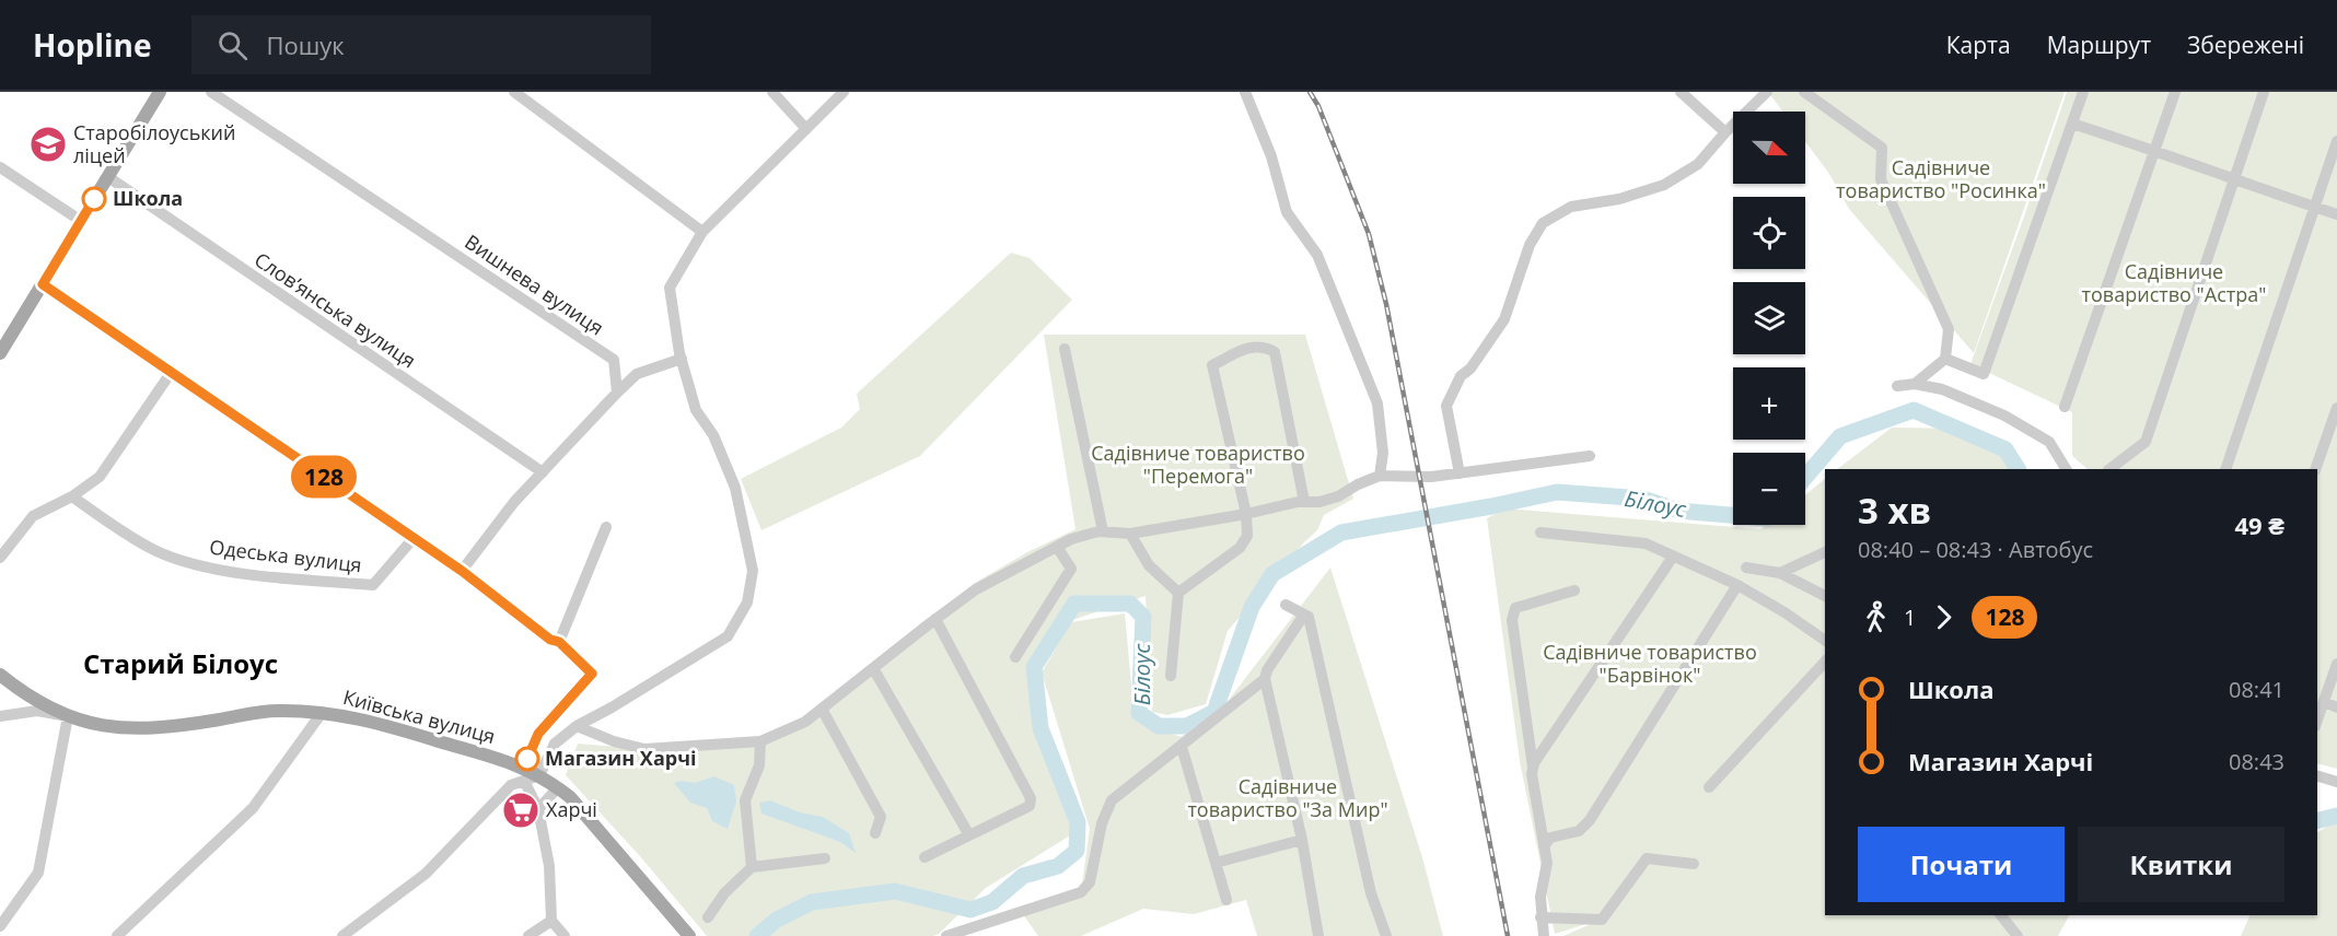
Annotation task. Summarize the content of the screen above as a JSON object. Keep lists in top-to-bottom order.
{
  "streets": {
    "main road": ["Київська вулиця"],
    "street": ["Вишнева вулиця", "Словʼянська вулиця", "Одеська вулиця"]
  },
  "districts": ["Старий Білоус"],
  "water": ["Білоус"],
  "parks": [
    "Садівниче товариство \"Росинка\"",
    "Садівниче товариство \"Астра\"",
    "Садівниче товариство \"Перемога\"",
    "Садівниче товариство \"Барвінок\"",
    "Садівниче товариство \"За Мир\""
  ],
  "places": {
    "school or university": ["Старобілоуський ліцей"],
    "other": ["Школа", "Магазин Харчі"],
    "supermarket": ["Харчі"]
  },
  "lines": ["bus line 128"],
  "north": "right",
  "page": {
    "header": "Hopline",
    "search": "Пошук",
    "nav": ["Карта", "Маршрут", "Збережені"],
    "on_map": "128",
    "map_buttons": ["+", "−"],
    "heading": ["3 хв", "08:40 – 08:43 · Автобус", "49 ₴"],
    "legs": ["1", "128"],
    "list": [
      {
        "name": "Школа",
        "value": "08:41"
      },
      {
        "name": "Магазин Харчі",
        "value": "08:43"
      }
    ],
    "buttons": ["Почати", "Квитки"]
  }
}
